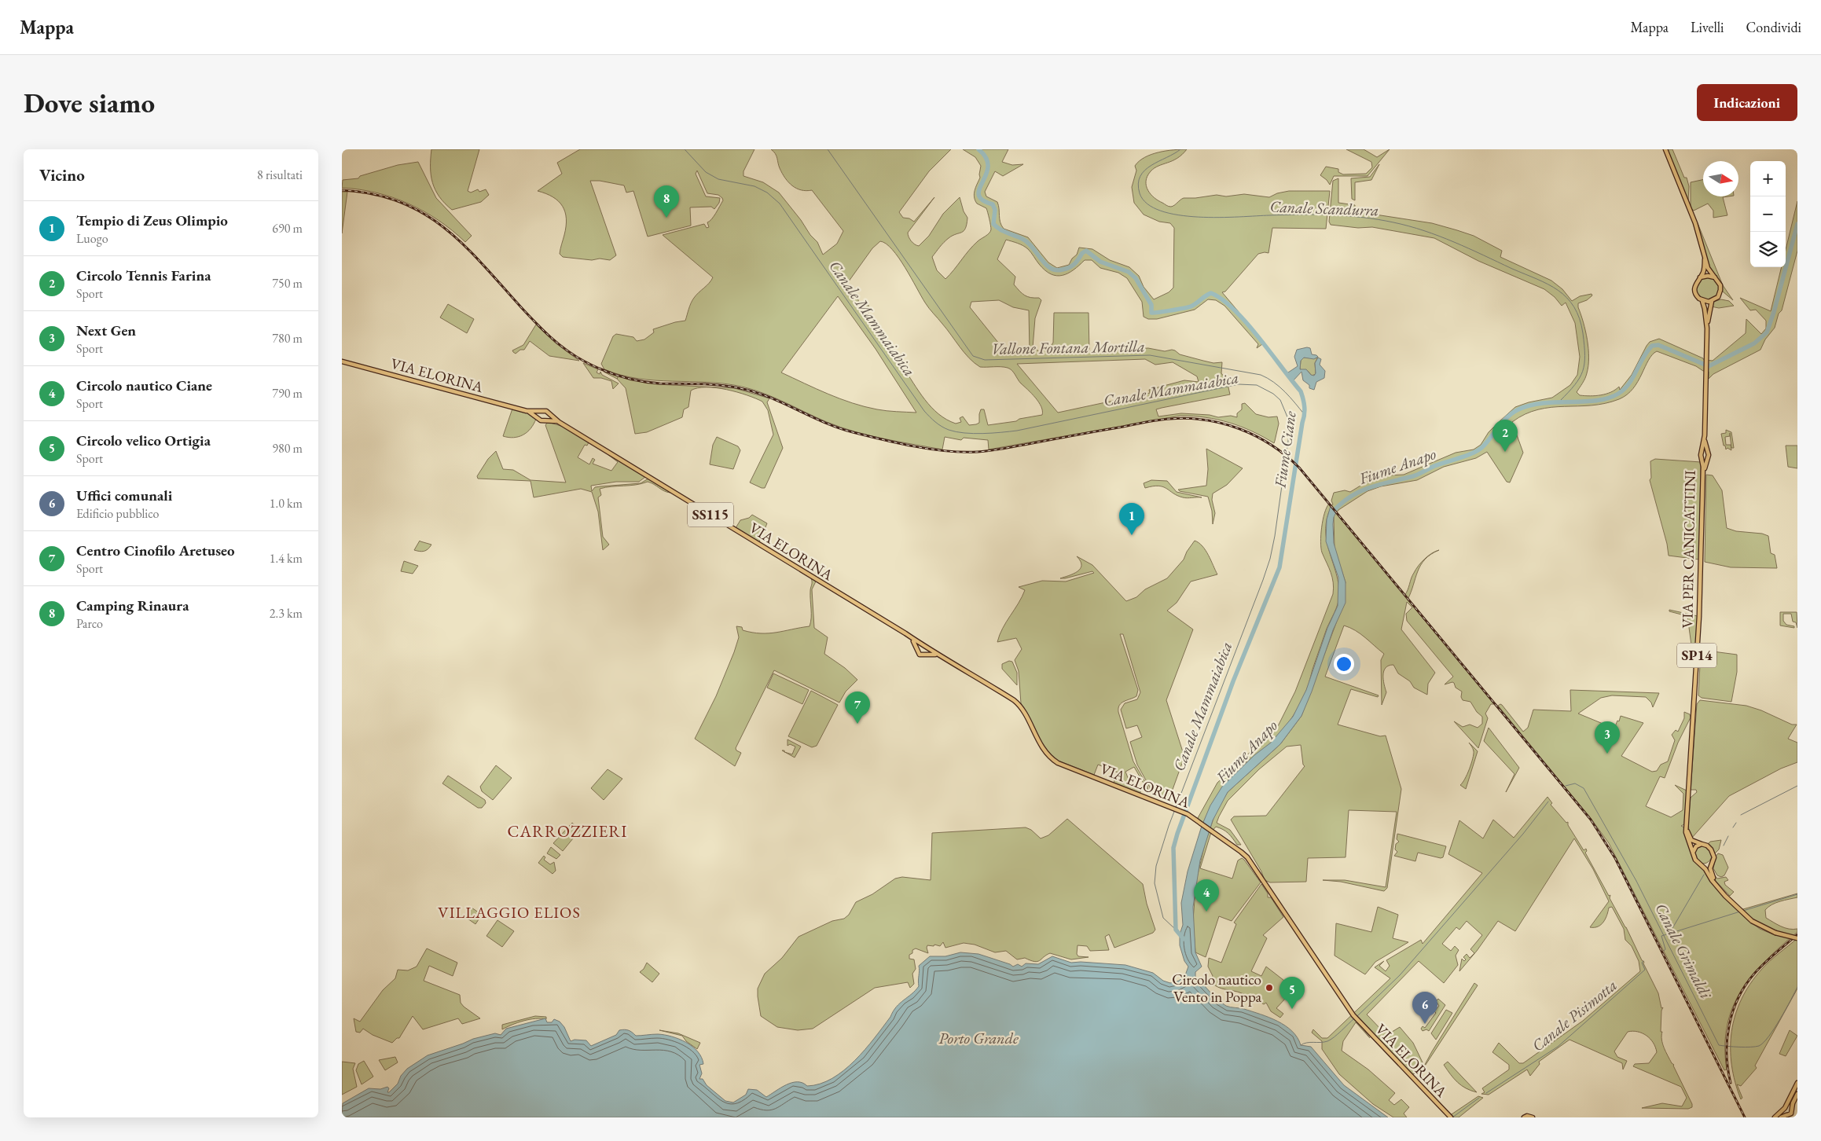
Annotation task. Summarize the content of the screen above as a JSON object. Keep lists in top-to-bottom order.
{
  "streets": {
    "main road": [
      "VIA ELORINA",
      "SS115",
      "VIA PER CANICATTINI",
      "SP14"
    ]
  },
  "districts": ["CARROZZIERI", "VILLAGGIO ELIOS"],
  "water": [
    "Canale Scandurra",
    "Canale Mammaiabica",
    "Vallone Fontana Mortilla",
    "Fiume Ciane",
    "Fiume Anapo",
    "Canale Grimaldi",
    "Canale Pisimotta",
    "Porto Grande"
  ],
  "places": ["Circolo nautico Vento in Poppa"],
  "north": "right",
  "page": {
    "header": "Mappa",
    "nav": ["Mappa", "Livelli", "Condividi"],
    "buttons": "Indicazioni",
    "title": "Dove siamo",
    "heading": ["Vicino", "8 risultati"],
    "map_buttons": ["+", "−"],
    "pins": [
      "8",
      "2",
      "1",
      "7",
      "3",
      "4",
      "5",
      "6"
    ],
    "list": [
      {
        "mark": "1",
        "name": "Tempio di Zeus Olimpio",
        "note": "Luogo",
        "value": "690 m"
      },
      {
        "mark": "2",
        "name": "Circolo Tennis Farina",
        "note": "Sport",
        "value": "750 m"
      },
      {
        "mark": "3",
        "name": "Next Gen",
        "note": "Sport",
        "value": "780 m"
      },
      {
        "mark": "4",
        "name": "Circolo nautico Ciane",
        "note": "Sport",
        "value": "790 m"
      },
      {
        "mark": "5",
        "name": "Circolo velico Ortigia",
        "note": "Sport",
        "value": "980 m"
      },
      {
        "mark": "6",
        "name": "Uffici comunali",
        "note": "Edificio pubblico",
        "value": "1.0 km"
      },
      {
        "mark": "7",
        "name": "Centro Cinofilo Aretuseo",
        "note": "Sport",
        "value": "1.4 km"
      },
      {
        "mark": "8",
        "name": "Camping Rinaura",
        "note": "Parco",
        "value": "2.3 km"
      }
    ]
  }
}
